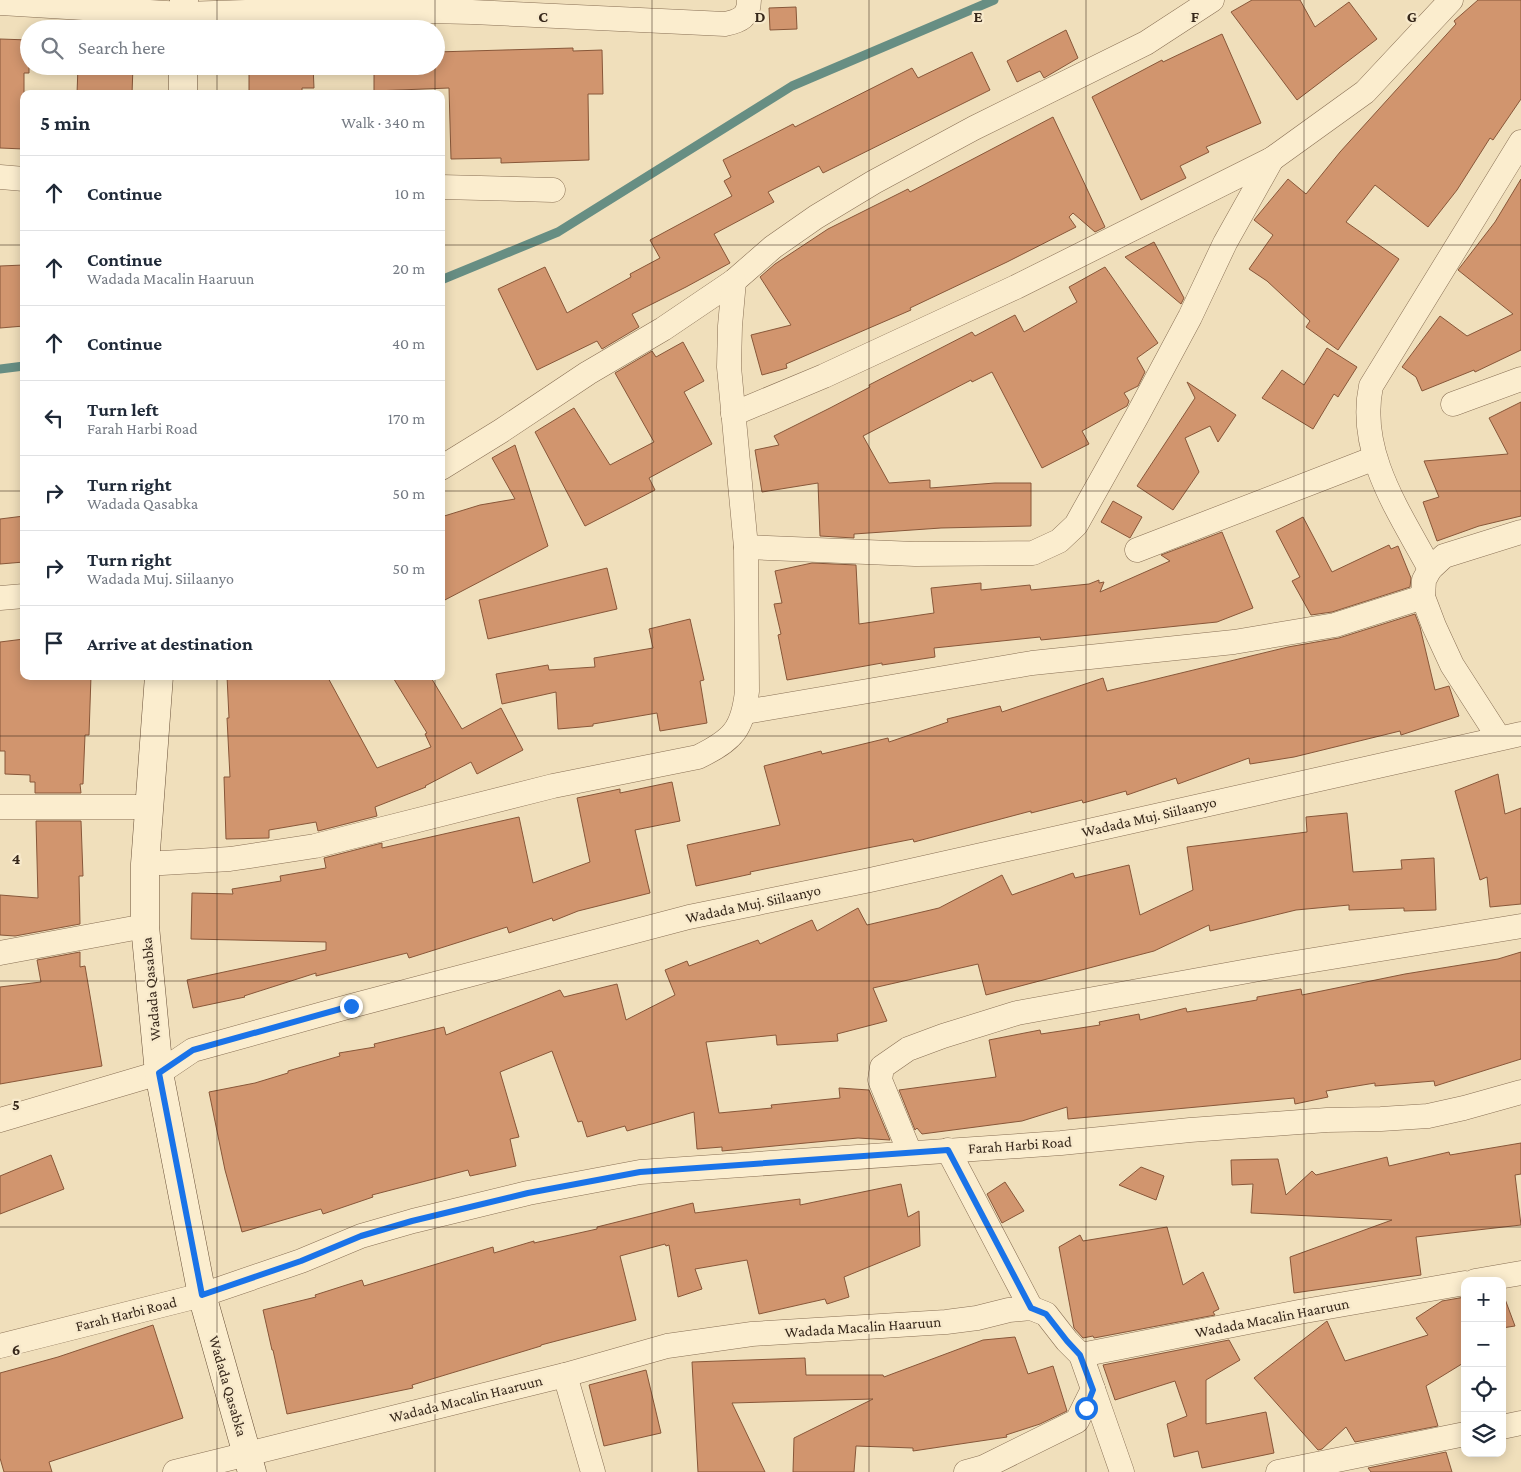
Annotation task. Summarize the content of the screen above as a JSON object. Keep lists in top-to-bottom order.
{
  "streets": {
    "street": [
      "Wadada Muj. Siilaanyo",
      "Wadada Qasabka",
      "Farah Harbi Road",
      "Wadada Macalin Haaruun"
    ]
  },
  "crossings": [
    ["Wadada Muj. Siilaanyo", "Wadada Qasabka"],
    ["Wadada Qasabka", "Farah Harbi Road"],
    ["Wadada Qasabka", "Wadada Macalin Haaruun"]
  ],
  "page": {
    "search": "Search here",
    "heading": ["5 min", "Walk · 340 m"],
    "list": [
      ["Continue", "10 m"],
      ["Continue", "Wadada Macalin Haaruun", "20 m"],
      ["Continue", "40 m"],
      ["Turn left", "Farah Harbi Road", "170 m"],
      ["Turn right", "Wadada Qasabka", "50 m"],
      ["Turn right", "Wadada Muj. Siilaanyo", "50 m"],
      "Arrive at destination"
    ],
    "map_buttons": ["+", "−"]
  },
  "grid": {
    "columns": [
      "C",
      "D",
      "E",
      "F",
      "G"
    ],
    "rows": ["4", "5", "6"]
  }
}
